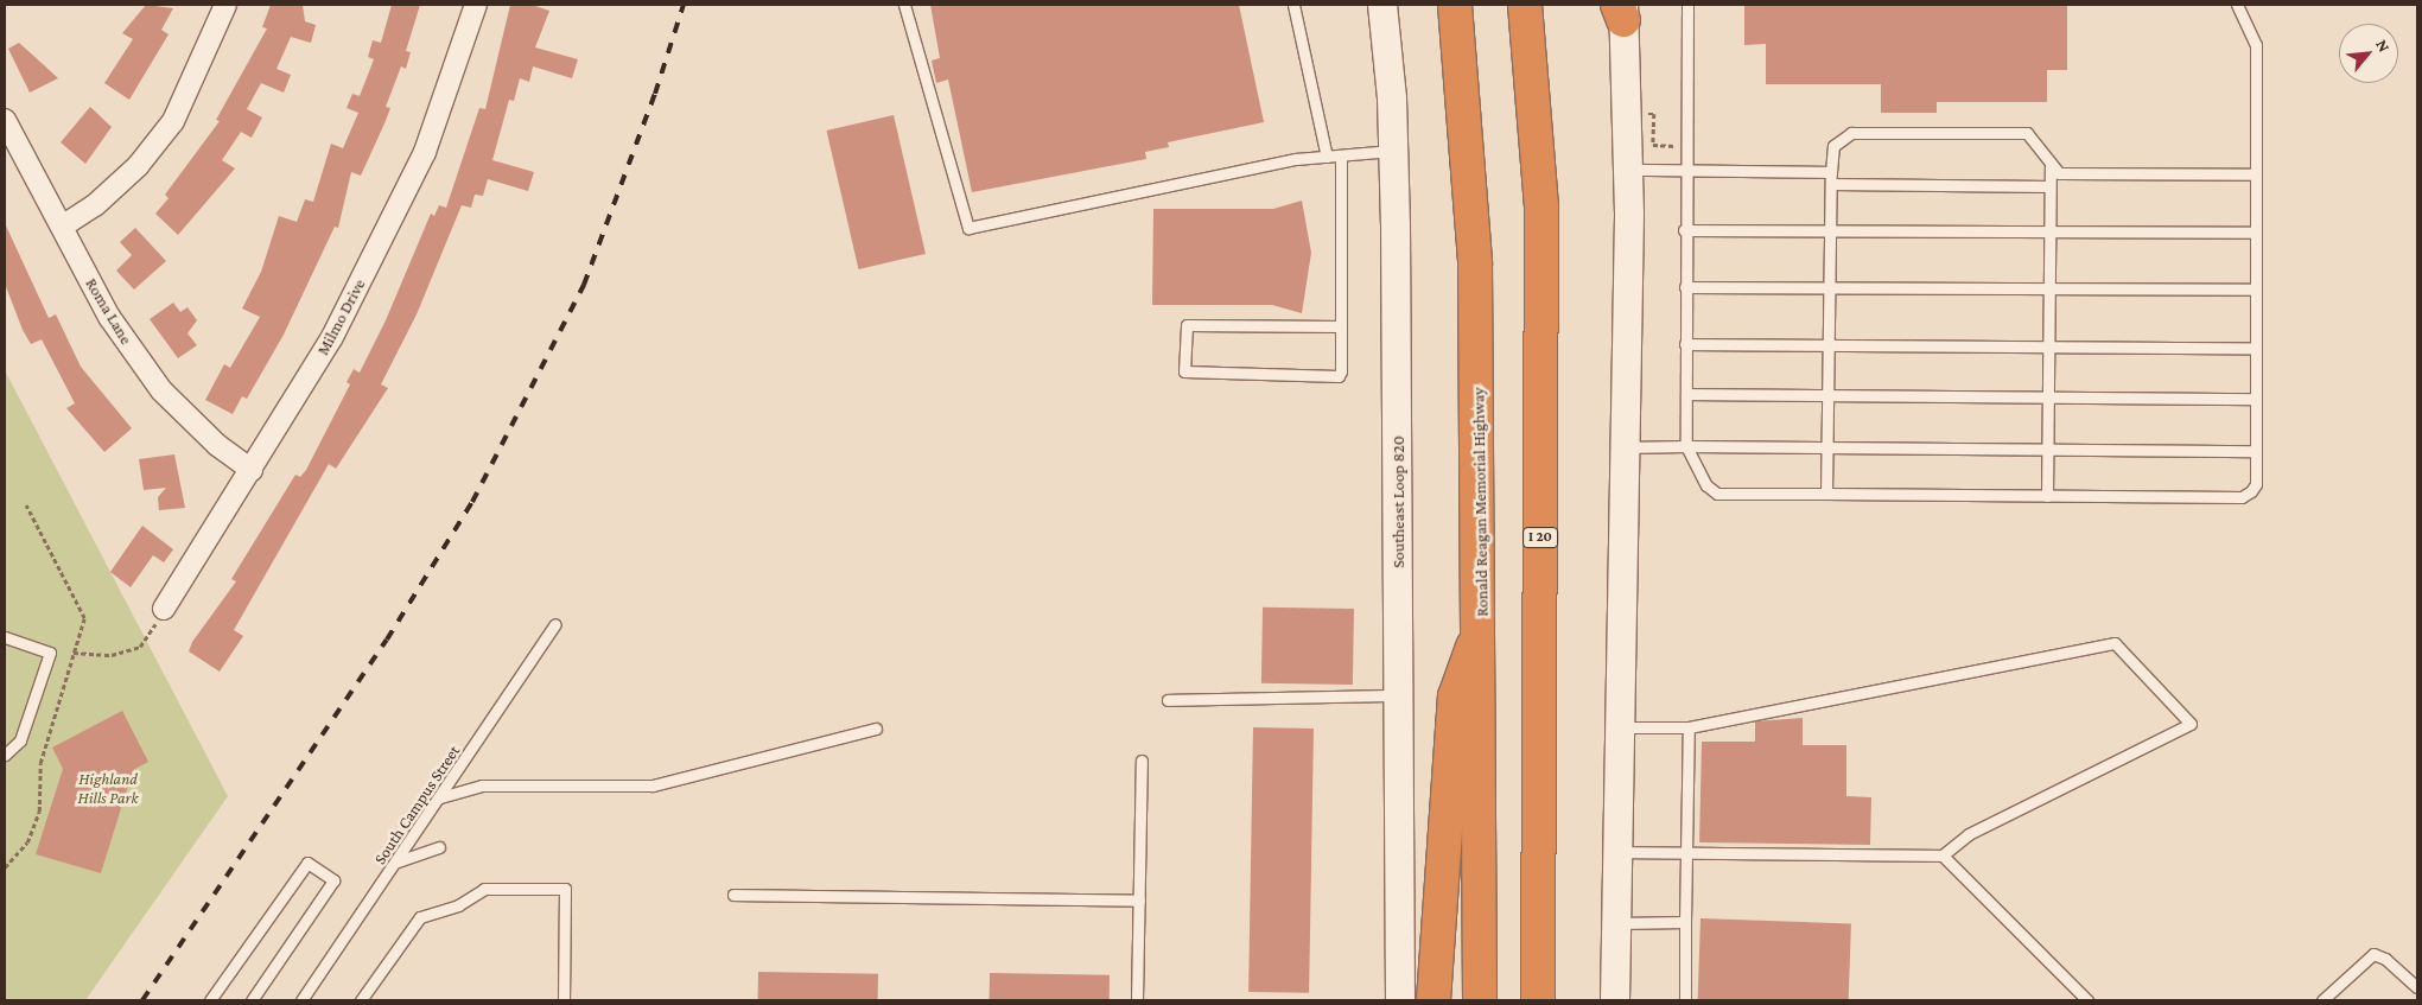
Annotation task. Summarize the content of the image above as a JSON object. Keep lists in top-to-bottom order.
{
  "streets": {
    "highway": ["Ronald Reagan Memorial Highway", "I 20"],
    "main road": ["Southeast Loop 820"],
    "street": ["Roma Lane", "Milmo Drive"],
    "lane": ["South Campus Street"]
  },
  "crossings": [
    ["Roma Lane", "Milmo Drive"]
  ],
  "parks": ["Highland Hills Park"],
  "north": "top right"
}
